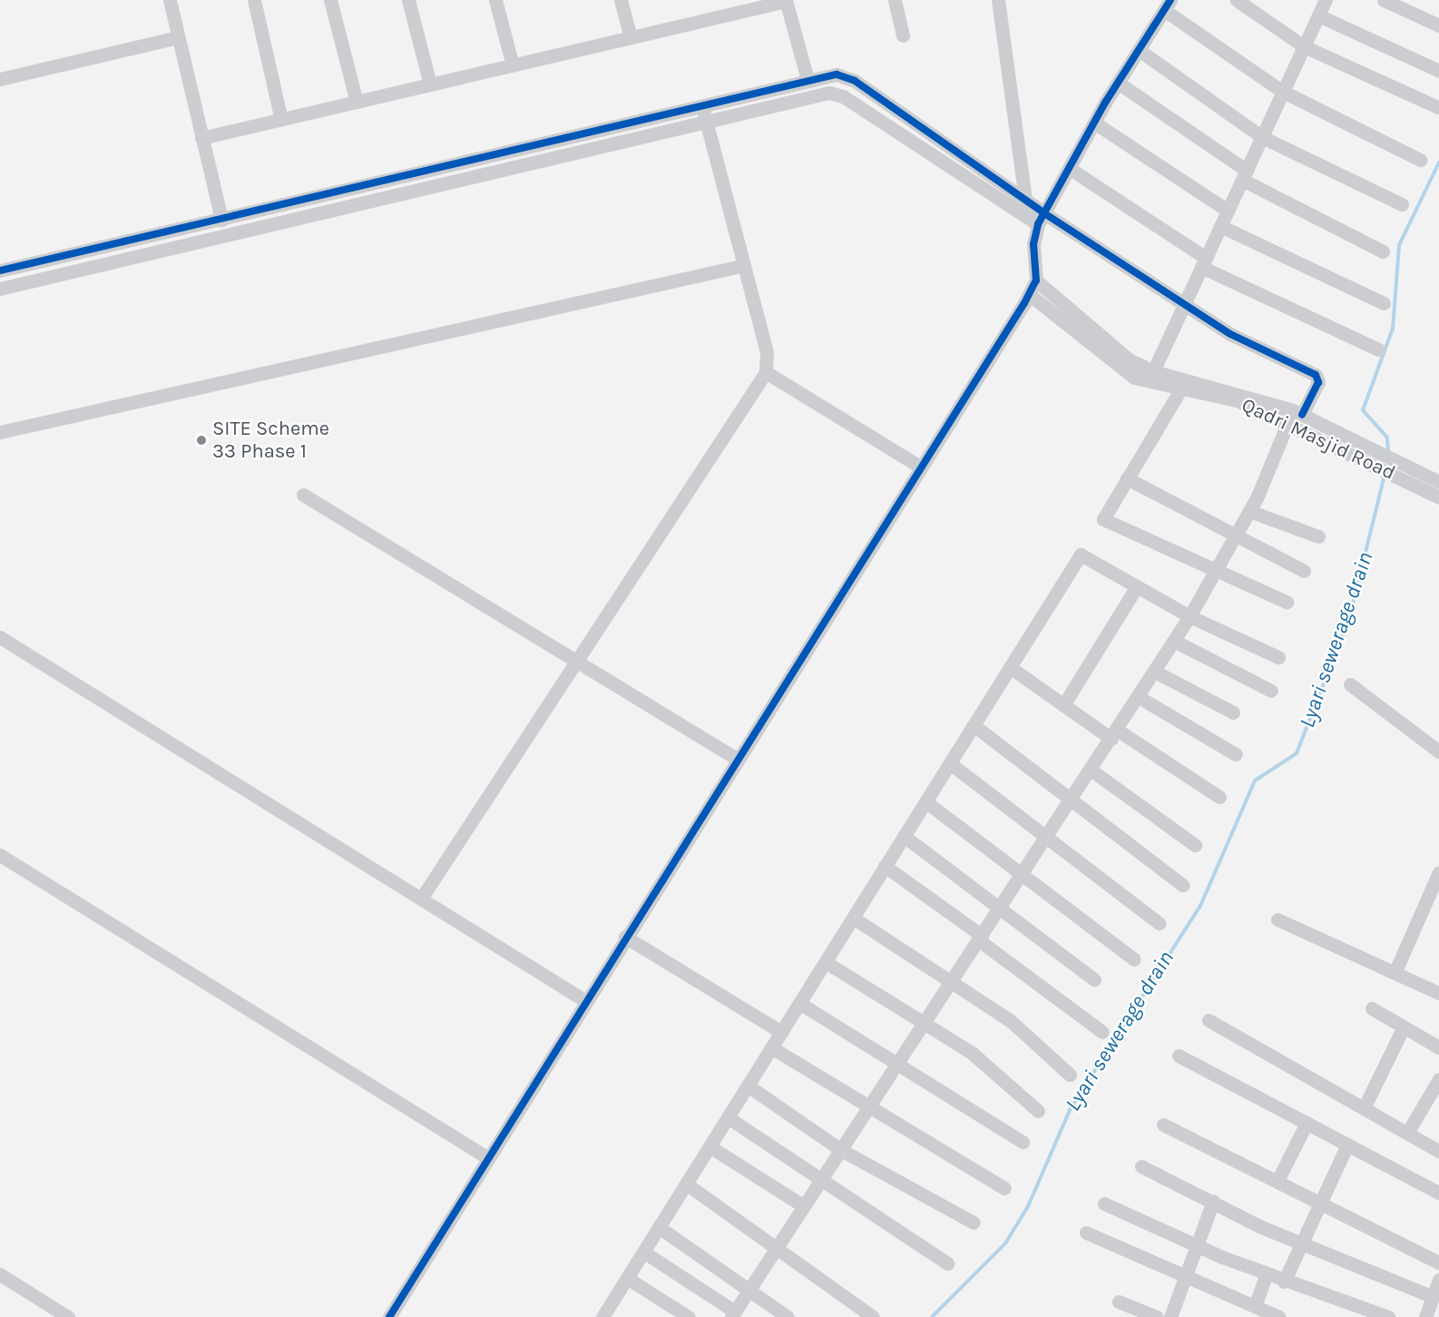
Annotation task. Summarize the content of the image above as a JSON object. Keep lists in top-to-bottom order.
{
  "streets": {
    "street": ["Qadri Masjid Road"]
  },
  "water": ["Lyari sewerage drain"],
  "places": ["SITE Scheme 33 Phase 1"]
}
